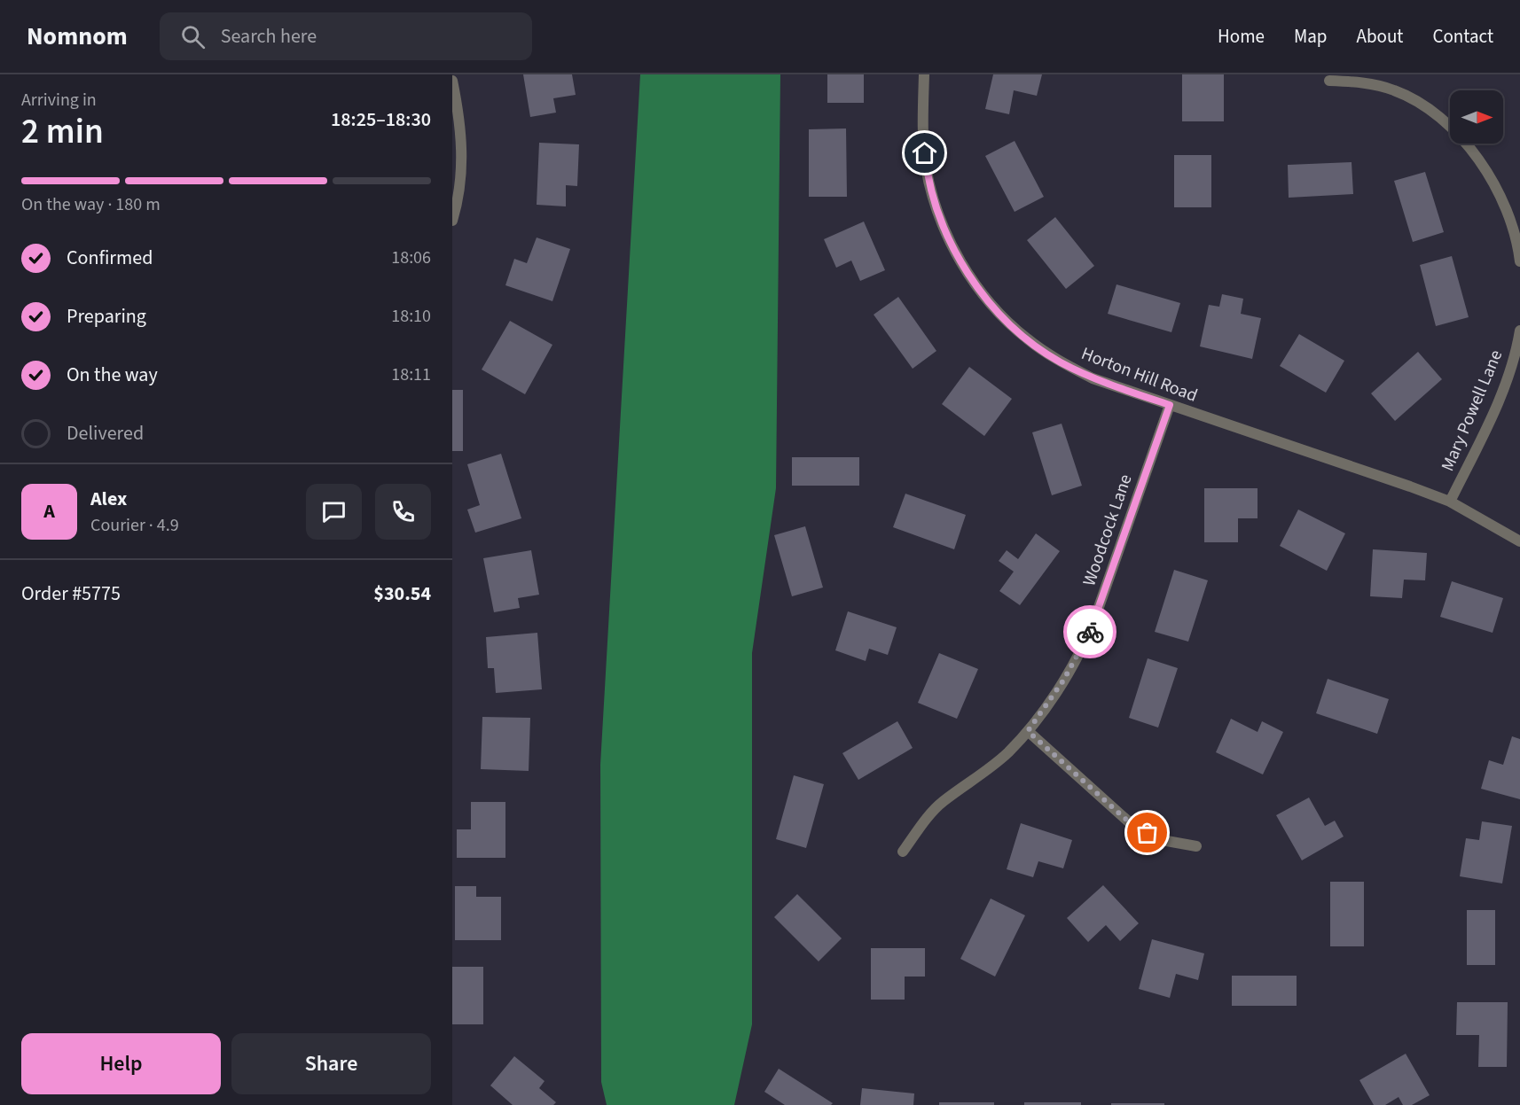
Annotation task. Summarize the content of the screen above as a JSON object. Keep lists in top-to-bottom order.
{
  "streets": {
    "street": ["Horton Hill Road", "Mary Powell Lane", "Woodcock Lane"]
  },
  "crossings": [
    ["Horton Hill Road", "Mary Powell Lane"],
    ["Horton Hill Road", "Woodcock Lane"]
  ],
  "north": "right",
  "page": {
    "header": "Nomnom",
    "search": "Search here",
    "nav": [
      "Home",
      "Map",
      "About",
      "Contact"
    ],
    "heading": ["2 min", "Arriving in", "18:25–18:30"],
    "panel": [
      "Alex",
      "Courier · 4.9",
      "Order #5775",
      "$30.54"
    ],
    "bar": "On the way · 180 m",
    "list": [
      ["Confirmed", "18:06"],
      ["Preparing", "18:10"],
      ["On the way", "18:11"],
      "Delivered"
    ],
    "round": "A",
    "buttons": ["Help", "Share"]
  }
}
